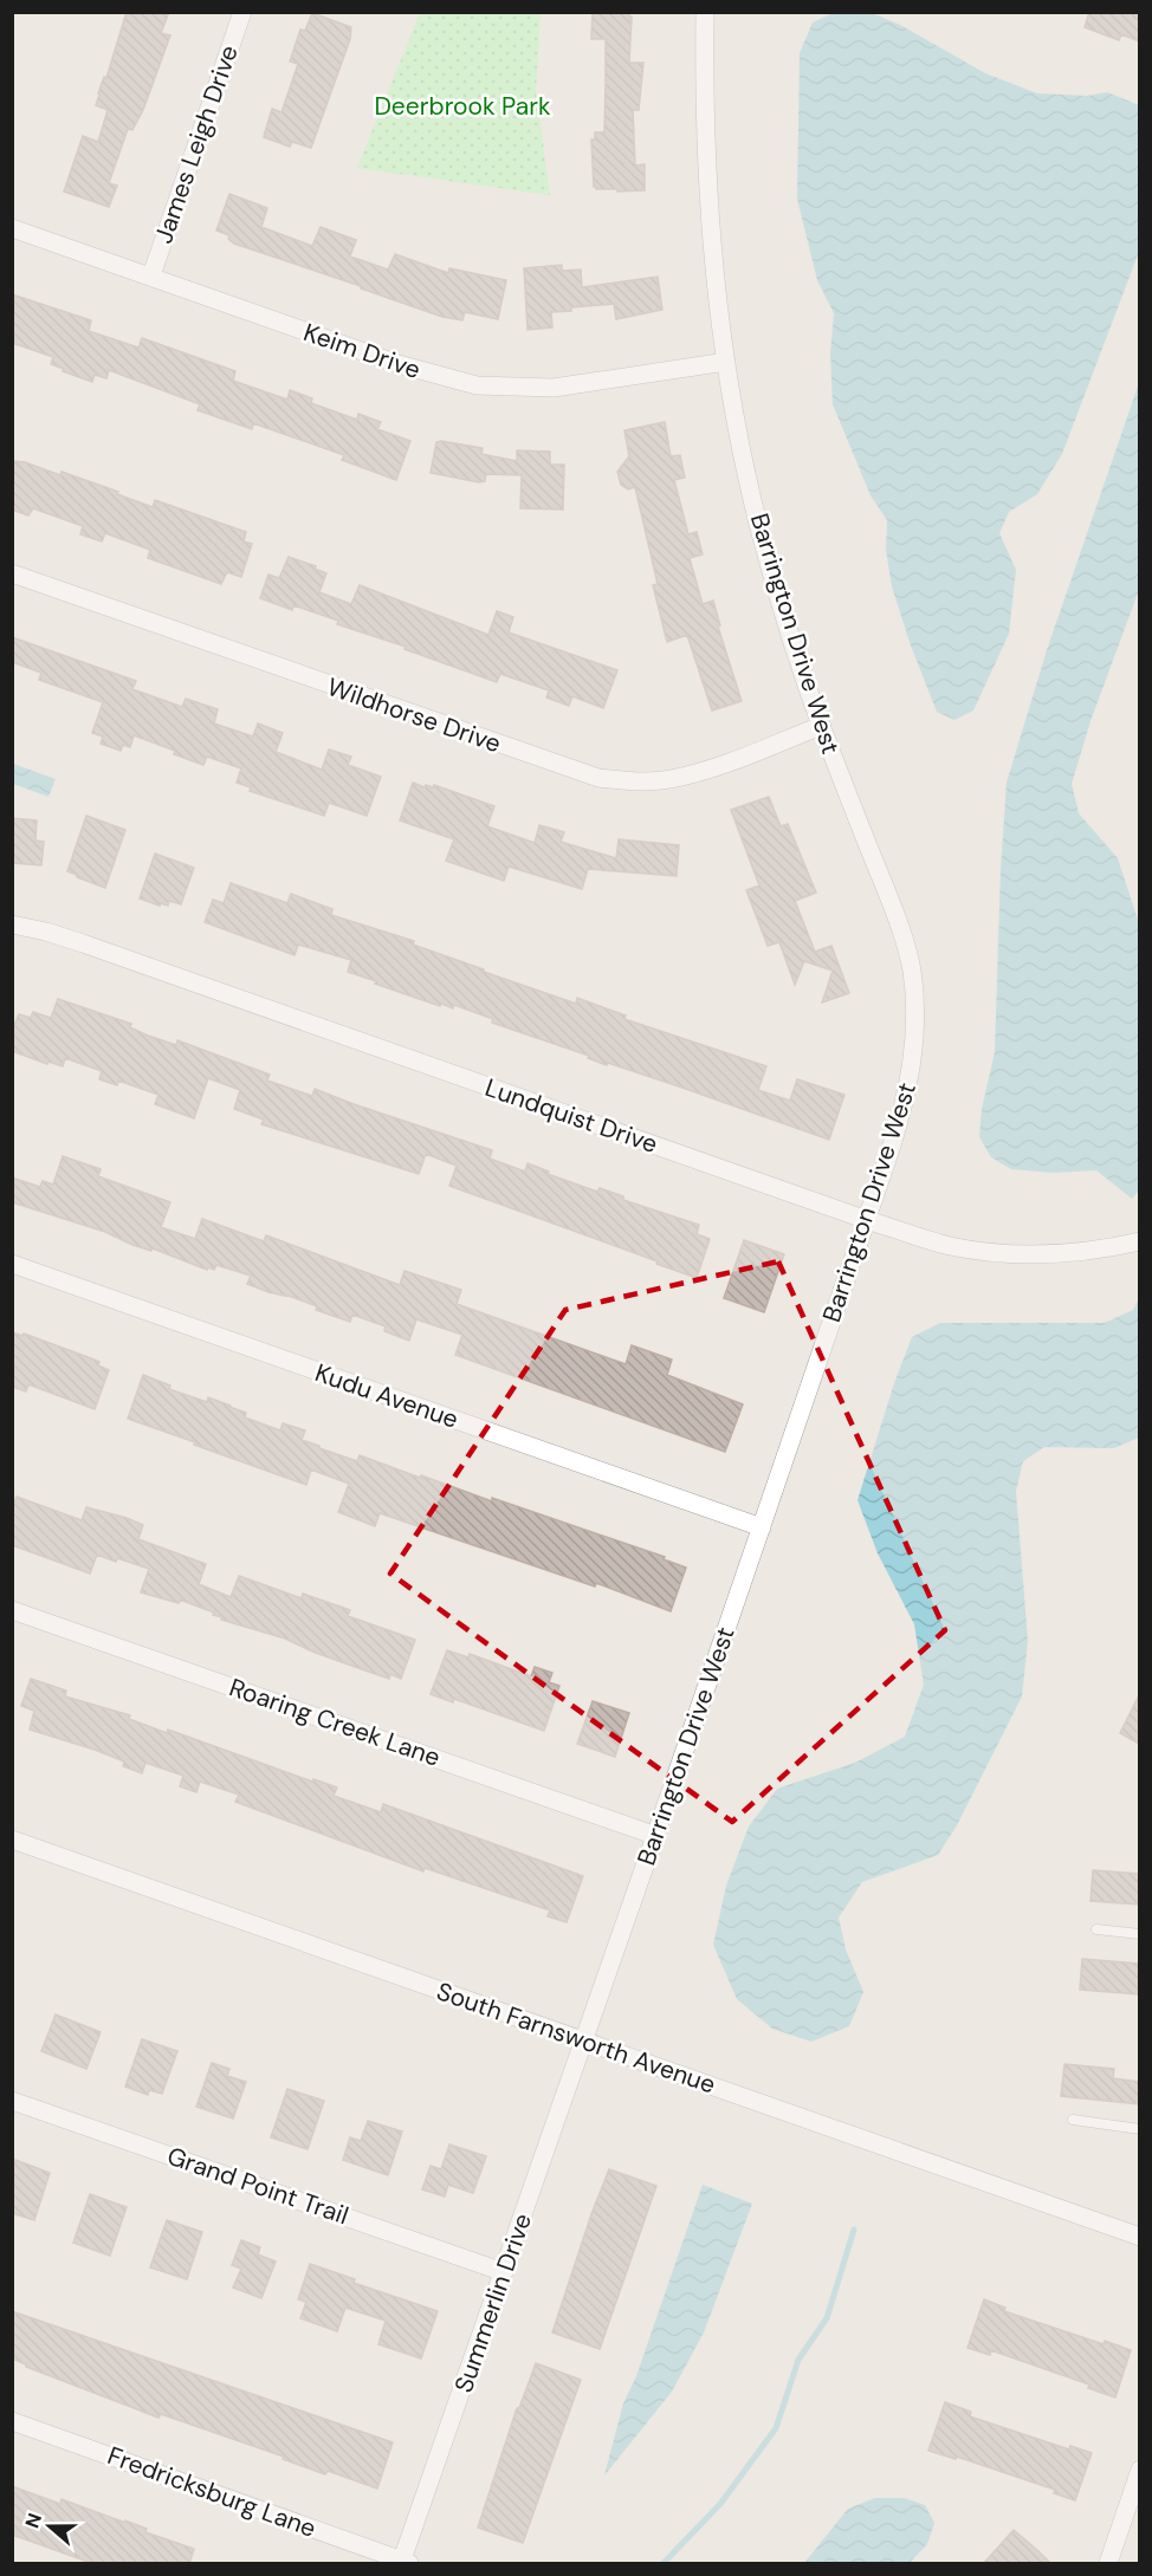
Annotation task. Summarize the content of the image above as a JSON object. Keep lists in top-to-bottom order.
{
  "streets": {
    "street": [
      "James Leigh Drive",
      "Keim Drive",
      "Barrington Drive West",
      "Wildhorse Drive",
      "Lundquist Drive",
      "Kudu Avenue",
      "Roaring Creek Lane",
      "South Farnsworth Avenue",
      "Grand Point Trail",
      "Summerlin Drive",
      "Fredricksburg Lane"
    ]
  },
  "crossings": [
    ["James Leigh Drive", "Keim Drive"],
    ["Keim Drive", "Barrington Drive West"],
    ["Barrington Drive West", "Wildhorse Drive"],
    ["Barrington Drive West", "Lundquist Drive"],
    ["Barrington Drive West", "Kudu Avenue"],
    ["Barrington Drive West", "Roaring Creek Lane"],
    ["Barrington Drive West", "South Farnsworth Avenue"],
    ["Barrington Drive West", "Summerlin Drive"],
    ["South Farnsworth Avenue", "Summerlin Drive"],
    ["Grand Point Trail", "Summerlin Drive"],
    ["Summerlin Drive", "Fredricksburg Lane"]
  ],
  "parks": ["Deerbrook Park"],
  "north": "left"
}
